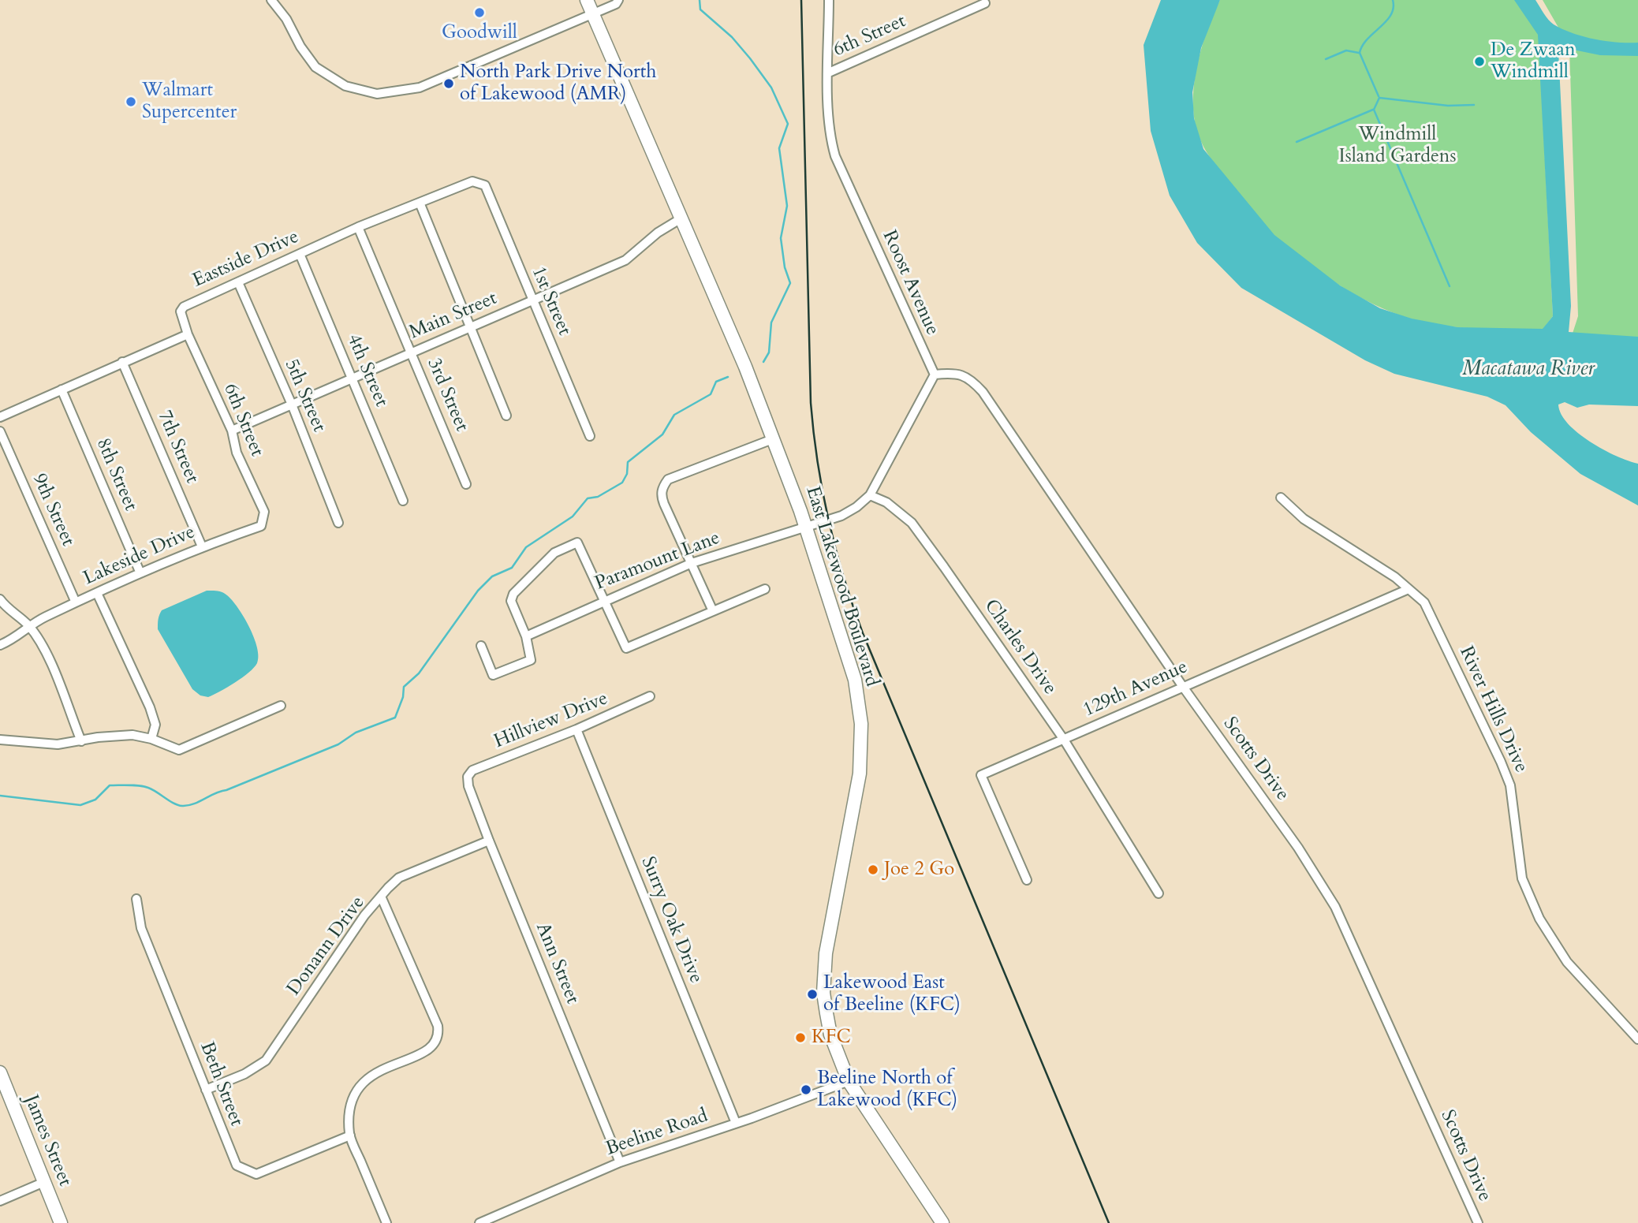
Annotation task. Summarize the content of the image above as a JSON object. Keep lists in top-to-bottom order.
{
  "streets": {
    "main road": ["East Lakewood Boulevard", "James Street"],
    "street": [
      "6th Street",
      "Eastside Drive",
      "Roost Avenue",
      "1st Street",
      "Main Street",
      "4th Street",
      "3rd Street",
      "5th Street",
      "7th Street",
      "8th Street",
      "9th Street",
      "Lakeside Drive",
      "Paramount Lane",
      "Charles Drive",
      "129th Avenue",
      "River Hills Drive",
      "Hillview Drive",
      "Scotts Drive",
      "Surry Oak Drive",
      "Donann Drive",
      "Ann Street",
      "Beth Street",
      "Beeline Road"
    ]
  },
  "crossings": [
    ["6th Street", "Eastside Drive"],
    ["6th Street", "Roost Avenue"],
    ["6th Street", "Main Street"],
    ["6th Street", "Lakeside Drive"],
    ["Eastside Drive", "1st Street"],
    ["Eastside Drive", "4th Street"],
    ["Eastside Drive", "3rd Street"],
    ["Eastside Drive", "5th Street"],
    ["Roost Avenue", "Scotts Drive"],
    ["1st Street", "Main Street"],
    ["Main Street", "4th Street"],
    ["Main Street", "3rd Street"],
    ["Main Street", "5th Street"],
    ["Main Street", "East Lakewood Boulevard"],
    ["7th Street", "Lakeside Drive"],
    ["8th Street", "Lakeside Drive"],
    ["9th Street", "Lakeside Drive"],
    ["Paramount Lane", "East Lakewood Boulevard"],
    ["East Lakewood Boulevard", "Beeline Road"],
    ["Charles Drive", "129th Avenue"],
    ["129th Avenue", "River Hills Drive"],
    ["129th Avenue", "Scotts Drive"],
    ["Hillview Drive", "Surry Oak Drive"],
    ["Hillview Drive", "Ann Street"],
    ["Surry Oak Drive", "Beeline Road"],
    ["Donann Drive", "Ann Street"],
    ["Donann Drive", "Beth Street"],
    ["Ann Street", "Beeline Road"]
  ],
  "water": ["Macatawa River"],
  "parks": ["Windmill Island Gardens"],
  "places": [
    "Goodwill",
    "De Zwaan Windmill",
    "North Park Drive North of Lakewood (AMR)",
    "Walmart Supercenter",
    "Joe 2 Go",
    "Lakewood East of Beeline (KFC)",
    "KFC",
    "Beeline North of Lakewood (KFC)"
  ]
}
